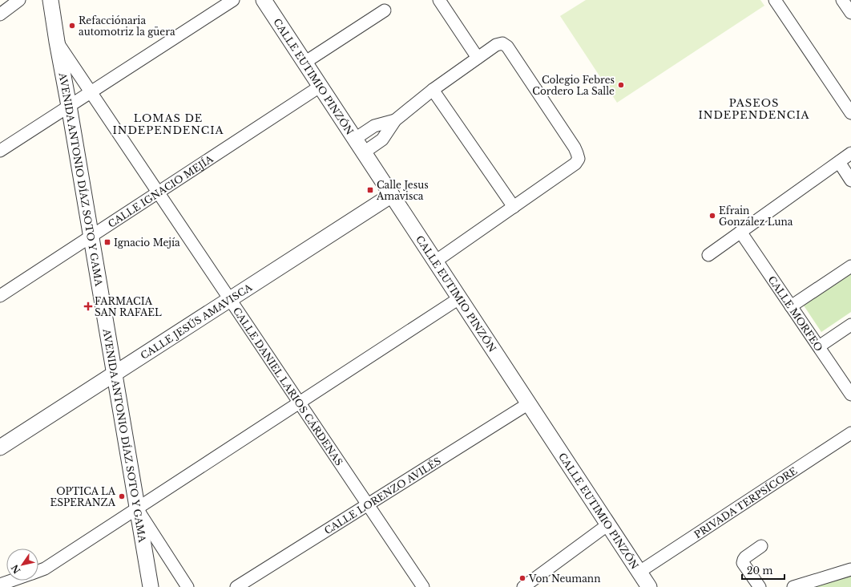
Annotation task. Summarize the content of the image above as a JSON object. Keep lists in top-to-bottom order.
{
  "streets": {
    "street": [
      "CALLE EUTIMIO PINZÓN",
      "AVENIDA ANTONIO DÍAZ SOTO Y GAMA",
      "CALLE IGNACIO MEJÍA",
      "CALLE MORFEO",
      "CALLE JESÚS AMAVISCA",
      "CALLE DANIEL LARIOS CÁRDENAS",
      "CALLE LORENZO AVILÉS",
      "PRIVADA TERPSÍCORE"
    ]
  },
  "crossings": [
    ["CALLE EUTIMIO PINZÓN", "CALLE IGNACIO MEJÍA"],
    ["CALLE EUTIMIO PINZÓN", "CALLE JESÚS AMAVISCA"],
    ["CALLE EUTIMIO PINZÓN", "CALLE LORENZO AVILÉS"],
    ["CALLE EUTIMIO PINZÓN", "PRIVADA TERPSÍCORE"],
    ["AVENIDA ANTONIO DÍAZ SOTO Y GAMA", "CALLE IGNACIO MEJÍA"],
    ["AVENIDA ANTONIO DÍAZ SOTO Y GAMA", "CALLE JESÚS AMAVISCA"],
    ["AVENIDA ANTONIO DÍAZ SOTO Y GAMA", "CALLE DANIEL LARIOS CÁRDENAS"],
    ["CALLE IGNACIO MEJÍA", "CALLE DANIEL LARIOS CÁRDENAS"],
    ["CALLE JESÚS AMAVISCA", "CALLE DANIEL LARIOS CÁRDENAS"],
    ["CALLE DANIEL LARIOS CÁRDENAS", "CALLE LORENZO AVILÉS"]
  ],
  "districts": ["PASEOS INDEPENDENCIA", "LOMAS DE INDEPENDENCIA"],
  "places": {
    "other": [
      "Refacciónaria automotriz la güera",
      "Colegio Febres Cordero La Salle",
      "Efrain González Luna",
      "OPTICA LA ESPERANZA",
      "Von Neumann"
    ],
    "transit": ["Calle Jesus Amavisca", "Ignacio Mejía"],
    "health": ["FARMACIA SAN RAFAEL"]
  },
  "scale_bar": "20 m",
  "north": "bottom left"
}
